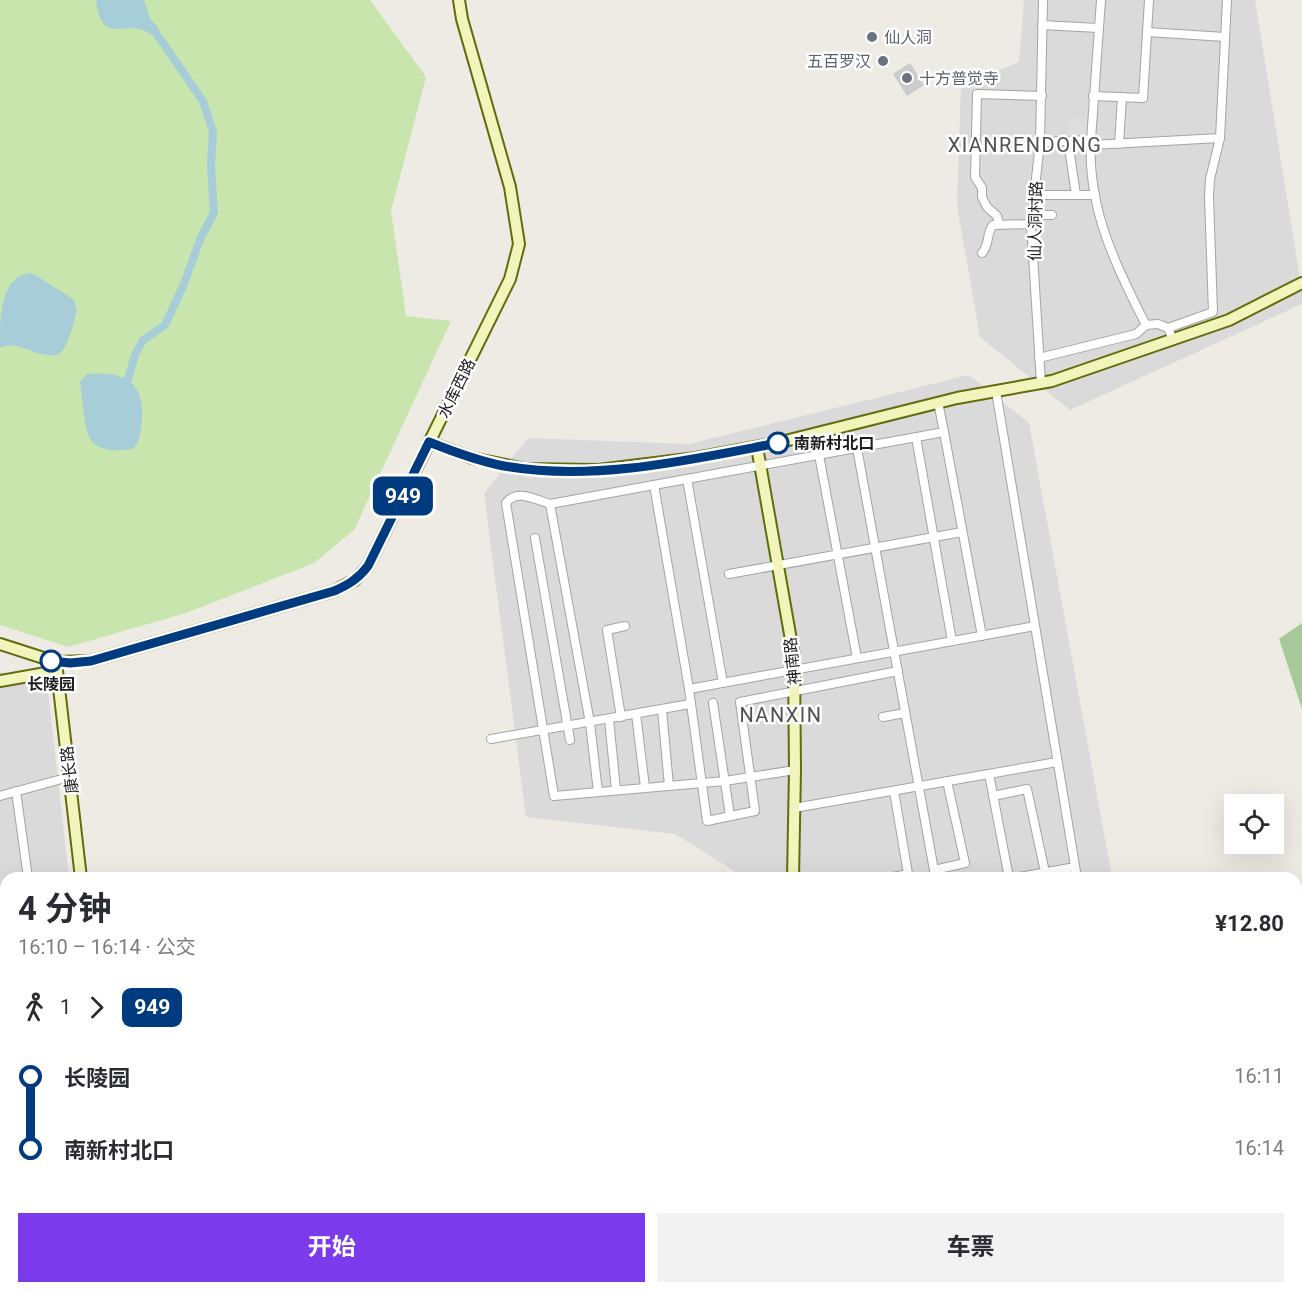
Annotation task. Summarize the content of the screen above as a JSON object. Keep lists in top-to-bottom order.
{
  "streets": {
    "street": [
      "仙人洞村路",
      "水库西路",
      "神南路",
      "康长路"
    ]
  },
  "crossings": [
    ["水库西路", "康长路"]
  ],
  "districts": ["XIANRENDONG", "NANXIN"],
  "places": [
    "仙人洞",
    "五百罗汉",
    "十方普觉寺",
    "南新村北口",
    "长陵园"
  ],
  "lines": ["bus line 949"],
  "page": {
    "on_map": "949",
    "heading": ["4 分钟", "16:10 – 16:14 · 公交", "¥12.80"],
    "legs": ["1", "949"],
    "list": [
      {
        "name": "长陵园",
        "value": "16:11"
      },
      {
        "name": "南新村北口",
        "value": "16:14"
      }
    ],
    "buttons": ["开始", "车票"]
  }
}
